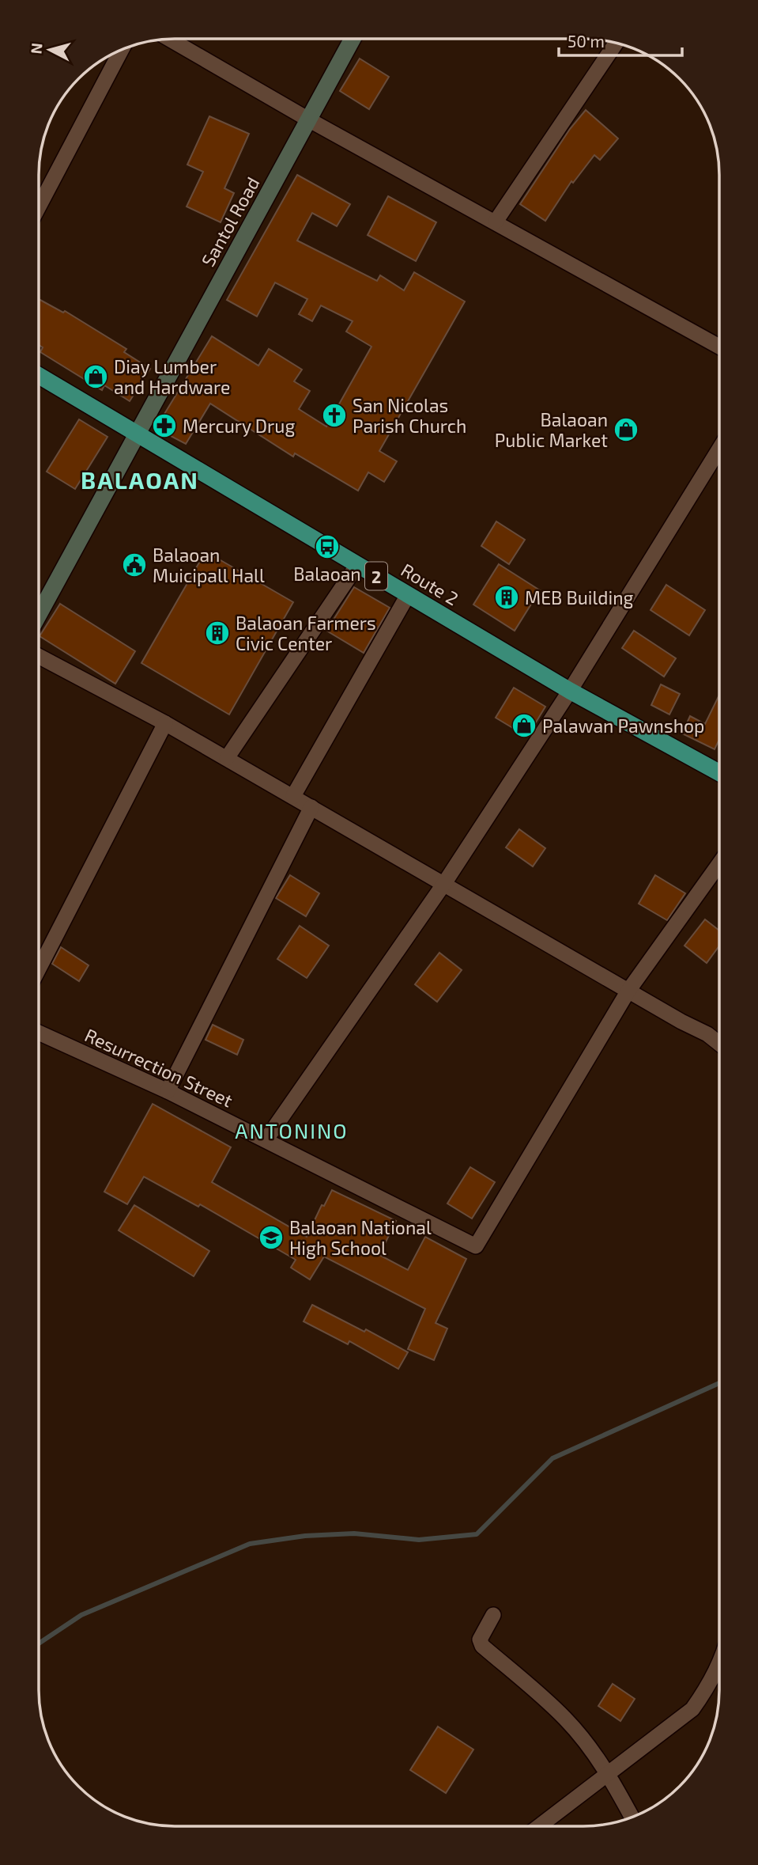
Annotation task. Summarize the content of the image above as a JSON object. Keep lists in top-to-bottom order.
{
  "streets": {
    "highway": ["2", "Route 2"],
    "main road": ["Santol Road"],
    "street": ["Resurrection Street"]
  },
  "crossings": [
    ["Santol Road", "Route 2"]
  ],
  "districts": ["BALAOAN", "ANTONINO"],
  "places": {
    "shop": ["Diay Lumber and Hardware", "Balaoan Public Market", "Palawan Pawnshop"],
    "church": ["San Nicolas Parish Church"],
    "pharmacy": ["Mercury Drug"],
    "bus stop": ["Balaoan"],
    "public building": ["Balaoan Muicipall Hall"],
    "building": ["MEB Building", "Balaoan Farmers Civic Center"],
    "school or university": ["Balaoan National High School"]
  },
  "scale_bar": "50 m",
  "north": "left"
}
